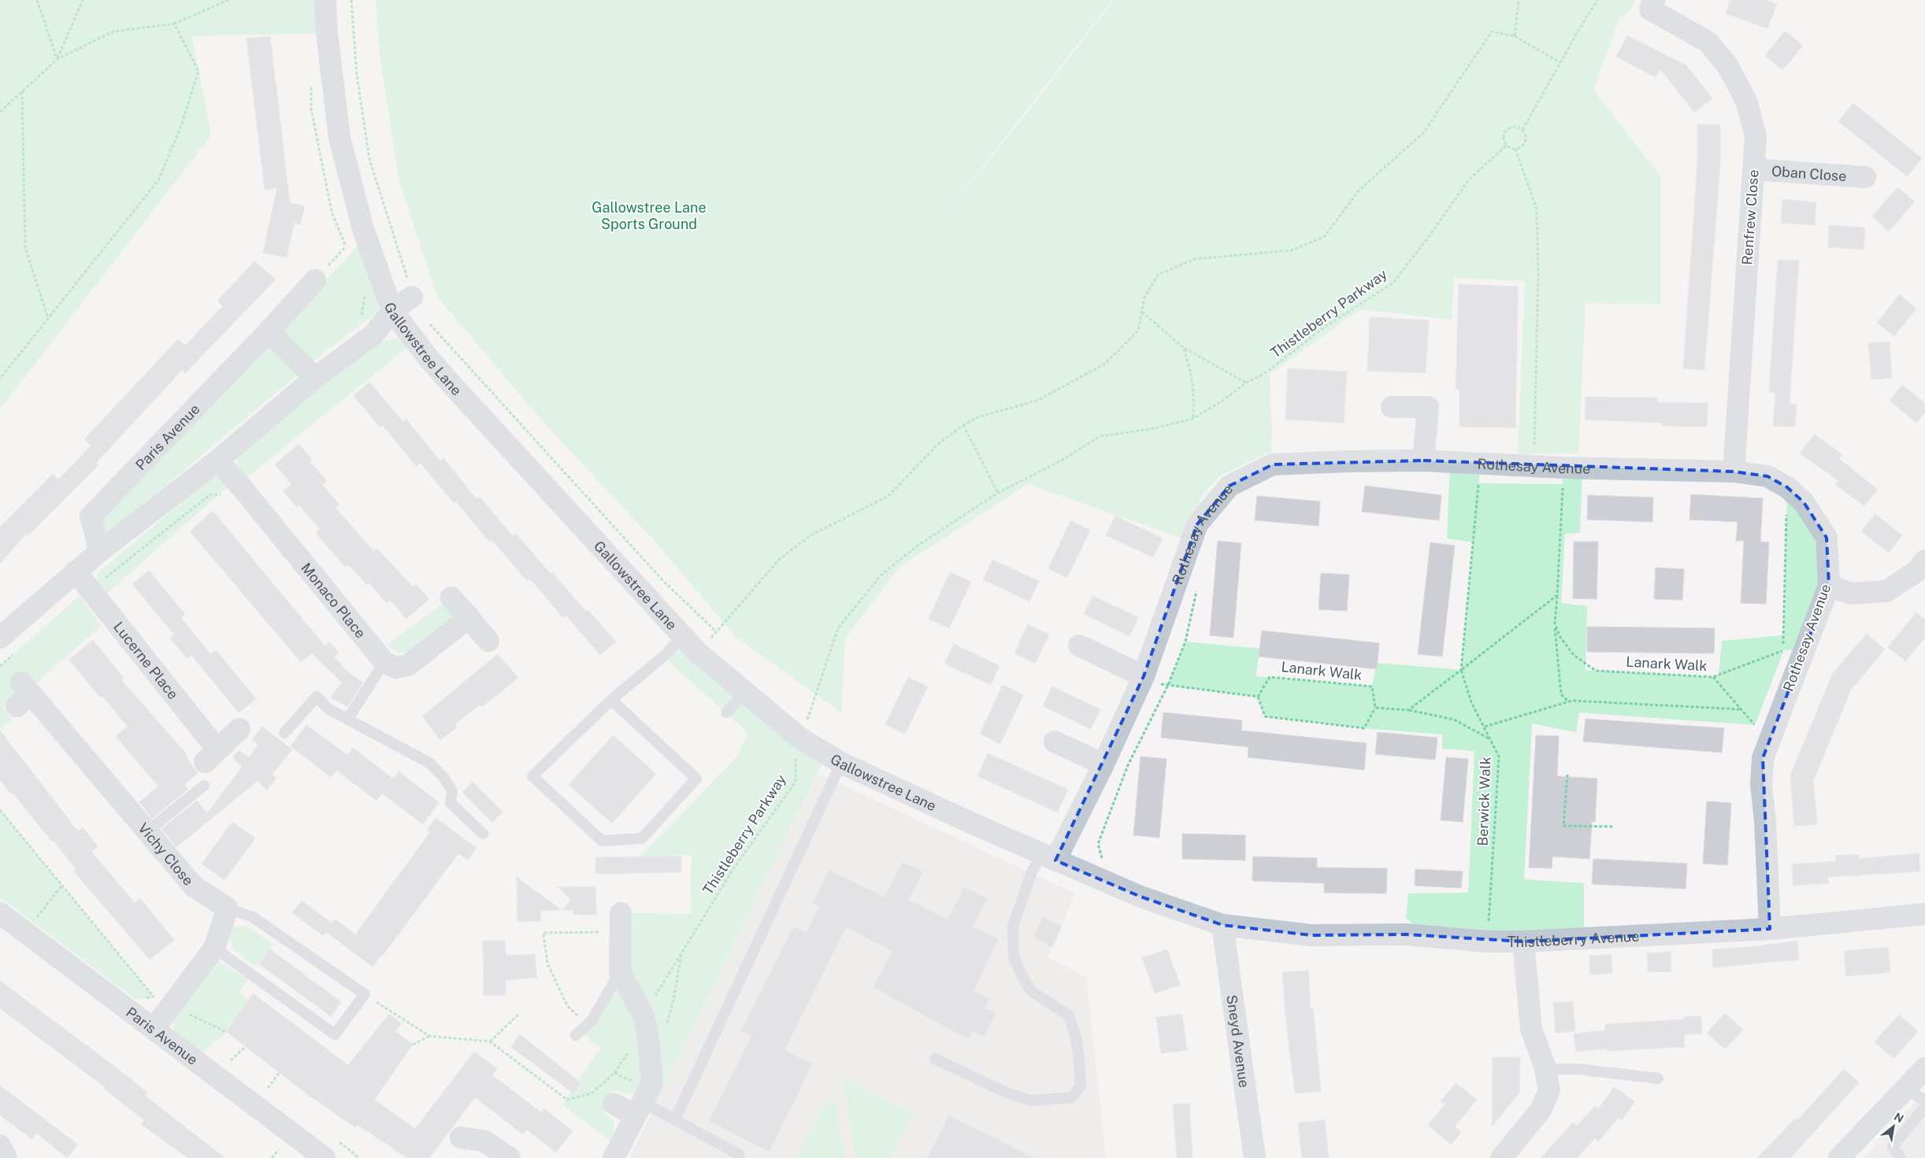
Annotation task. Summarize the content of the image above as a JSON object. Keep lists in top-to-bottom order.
{
  "streets": {
    "street": [
      "Oban Close",
      "Renfrew Close",
      "Gallowstree Lane",
      "Paris Avenue",
      "Rothesay Avenue",
      "Monaco Place",
      "Lucerne Place",
      "Vichy Close",
      "Thistleberry Avenue",
      "Sneyd Avenue"
    ],
    "path": ["Thistleberry Parkway", "Lanark Walk", "Berwick Walk"]
  },
  "crossings": [
    ["Oban Close", "Renfrew Close"],
    ["Renfrew Close", "Rothesay Avenue"],
    ["Thistleberry Parkway", "Gallowstree Lane"],
    ["Gallowstree Lane", "Rothesay Avenue"],
    ["Gallowstree Lane", "Thistleberry Avenue"],
    ["Gallowstree Lane", "Sneyd Avenue"],
    ["Rothesay Avenue", "Lanark Walk"],
    ["Rothesay Avenue", "Berwick Walk"],
    ["Rothesay Avenue", "Thistleberry Avenue"],
    ["Berwick Walk", "Thistleberry Avenue"],
    ["Thistleberry Avenue", "Sneyd Avenue"]
  ],
  "parks": ["Gallowstree Lane Sports Ground"],
  "north": "top right"
}
